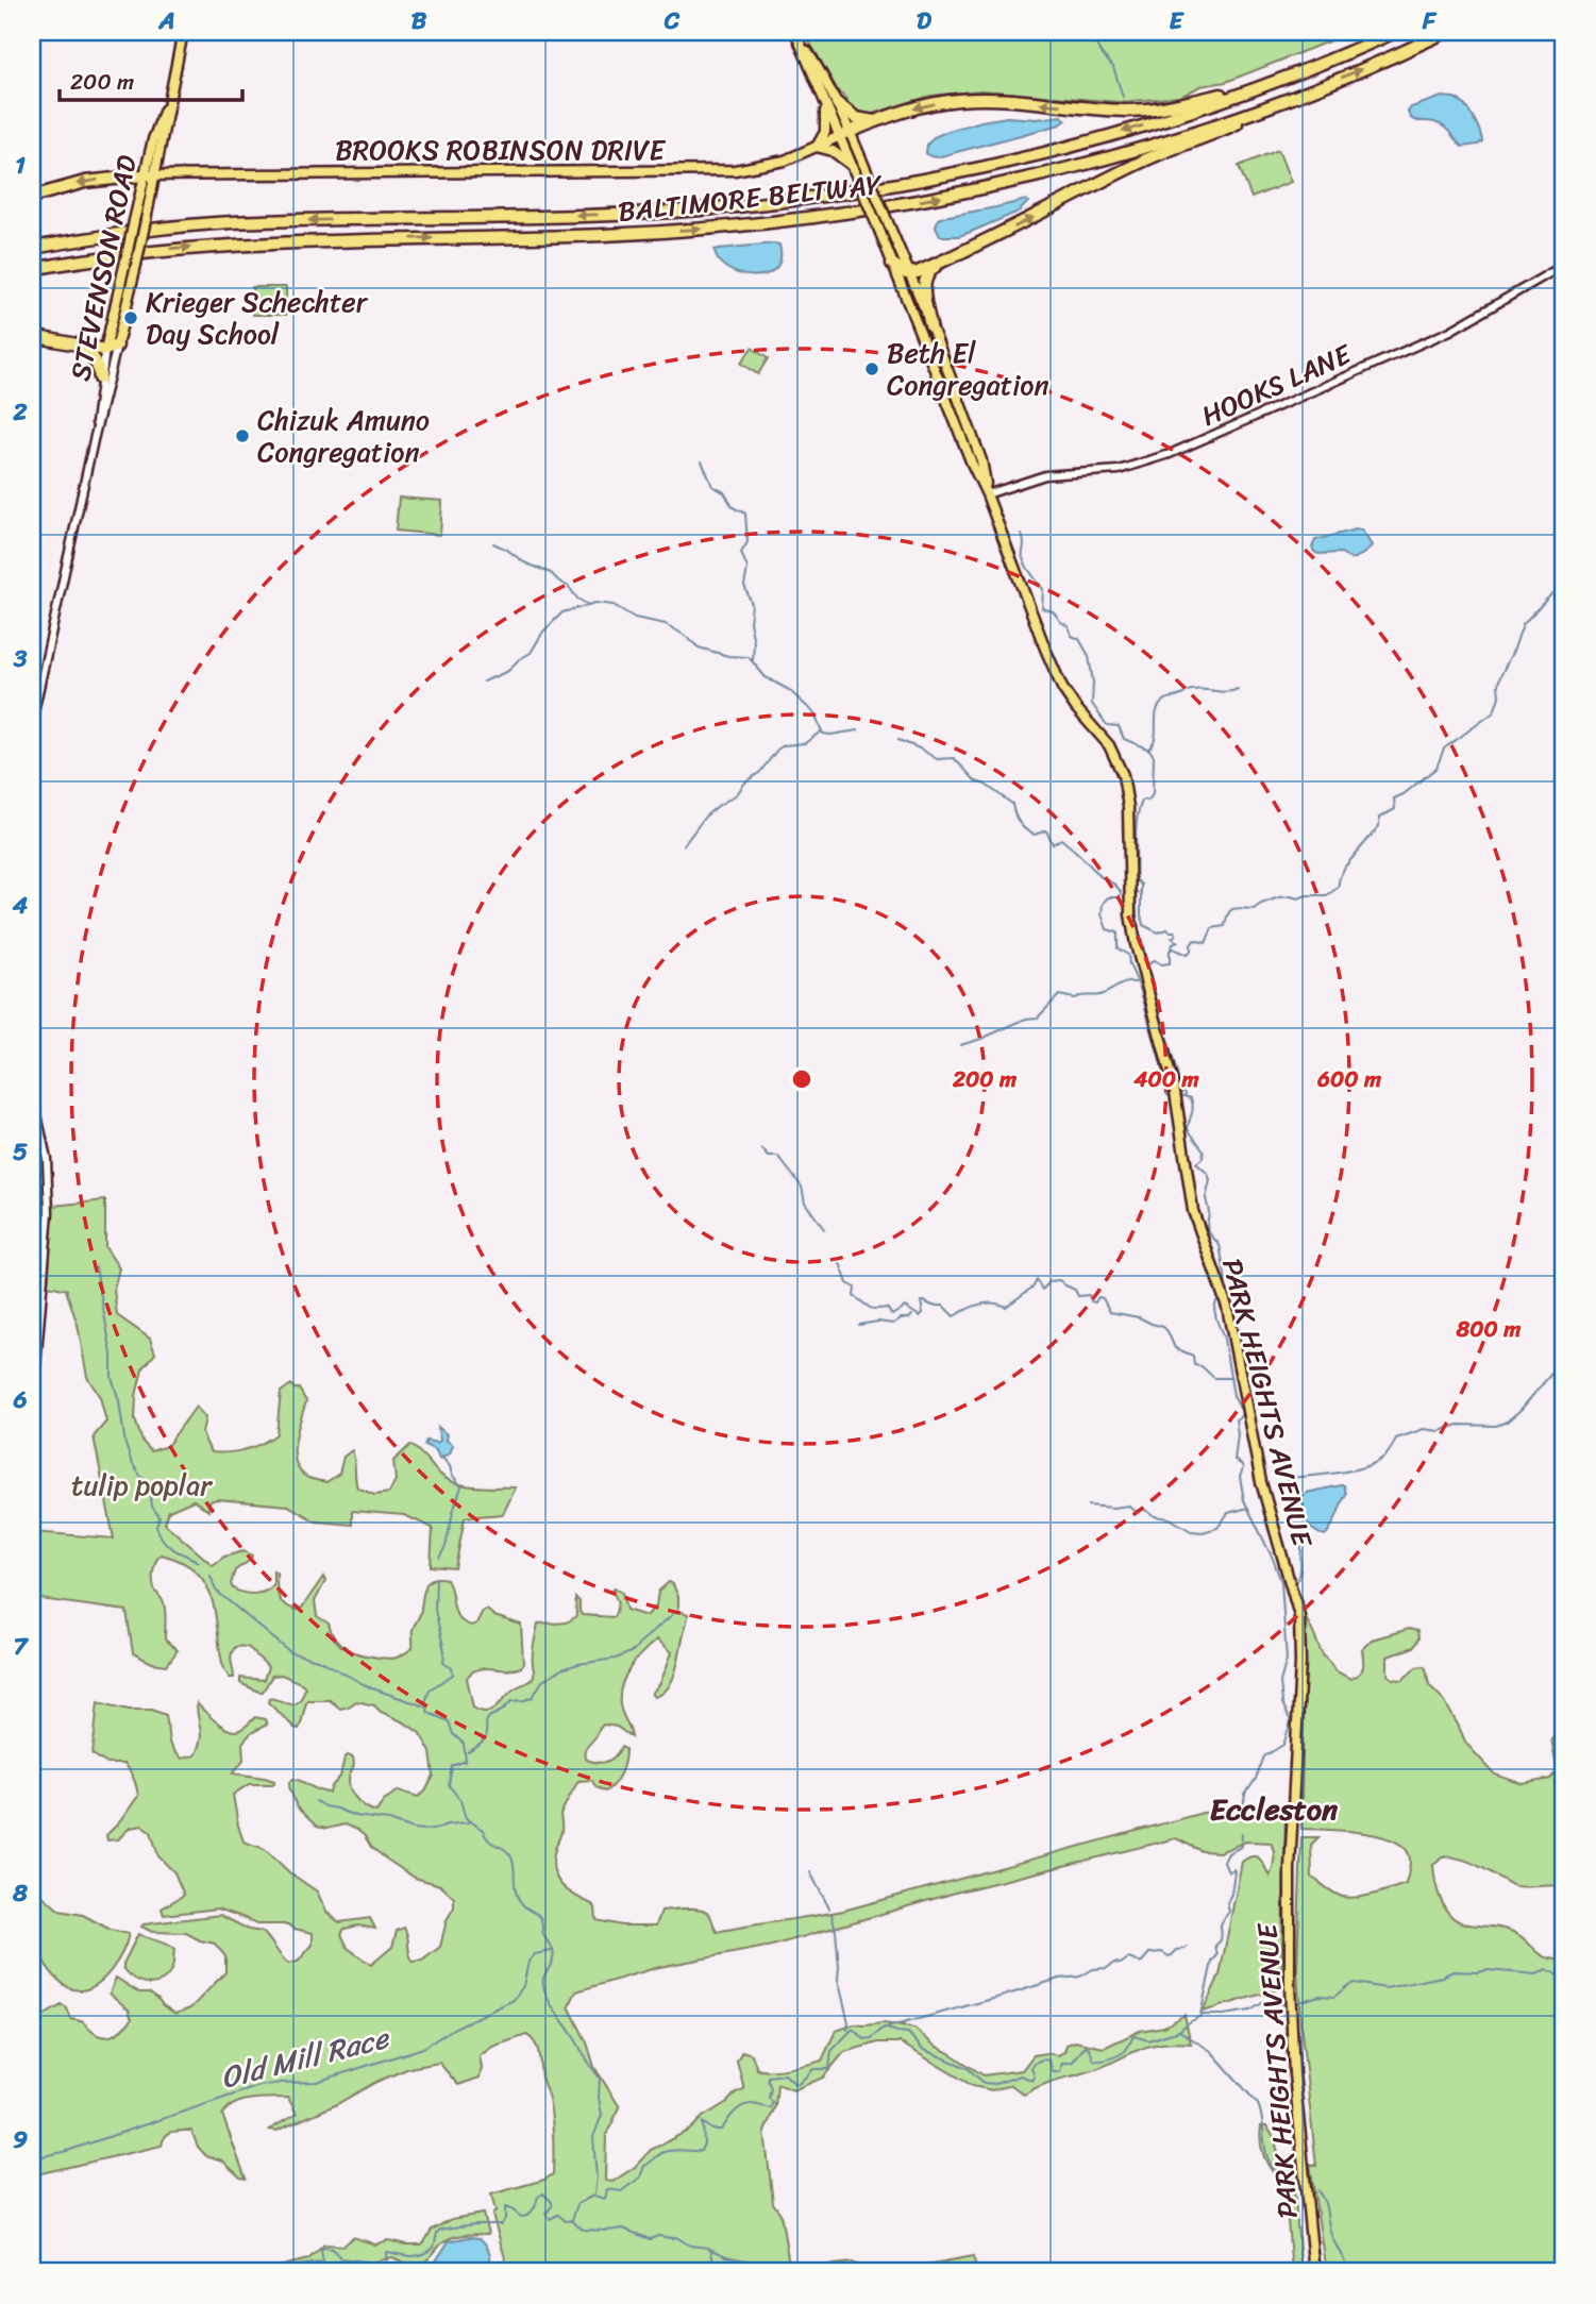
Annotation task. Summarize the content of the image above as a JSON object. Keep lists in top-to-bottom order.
{
  "streets": {
    "highway": ["BALTIMORE BELTWAY"],
    "main road": ["BROOKS ROBINSON DRIVE", "STEVENSON ROAD", "PARK HEIGHTS AVENUE"],
    "street": ["HOOKS LANE"]
  },
  "crossings": [
    ["BROOKS ROBINSON DRIVE", "STEVENSON ROAD"],
    ["BROOKS ROBINSON DRIVE", "PARK HEIGHTS AVENUE"],
    ["HOOKS LANE", "PARK HEIGHTS AVENUE"]
  ],
  "districts": ["Eccleston"],
  "water": ["Old Mill Race"],
  "parks": ["tulip poplar"],
  "places": ["Krieger Schechter Day School", "Beth El Congregation", "Chizuk Amuno Congregation"],
  "scale_bar": "200 m",
  "grid": {
    "columns": [
      "A",
      "B",
      "C",
      "D",
      "E",
      "F"
    ],
    "rows": [
      "1",
      "2",
      "3",
      "4",
      "5",
      "6",
      "7",
      "8",
      "9"
    ]
  },
  "rings": [
    "200 m",
    "400 m",
    "600 m",
    "800 m"
  ]
}
